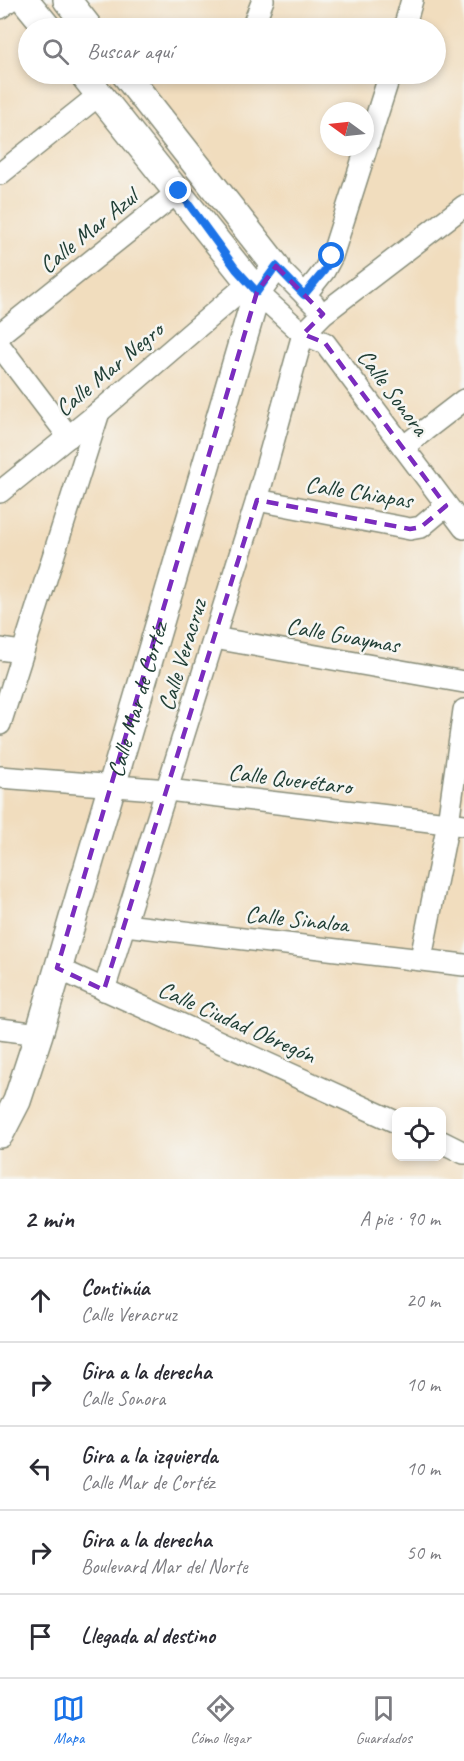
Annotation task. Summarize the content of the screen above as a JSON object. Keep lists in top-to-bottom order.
{
  "streets": {
    "street": [
      "Calle Mar Azul",
      "Calle Mar Negro",
      "Calle Sonora",
      "Calle Chiapas",
      "Calle Guaymas",
      "Calle Veracruz",
      "Calle Mar de Cortéz",
      "Calle Querétaro",
      "Calle Sinaloa",
      "Calle Ciudad Obregón"
    ]
  },
  "crossings": [
    ["Calle Mar Negro", "Calle Sonora"],
    ["Calle Mar Negro", "Calle Mar de Cortéz"],
    ["Calle Sonora", "Calle Chiapas"],
    ["Calle Sonora", "Calle Veracruz"],
    ["Calle Sonora", "Calle Mar de Cortéz"],
    ["Calle Chiapas", "Calle Veracruz"],
    ["Calle Guaymas", "Calle Veracruz"],
    ["Calle Veracruz", "Calle Querétaro"],
    ["Calle Veracruz", "Calle Sinaloa"],
    ["Calle Veracruz", "Calle Ciudad Obregón"],
    ["Calle Mar de Cortéz", "Calle Querétaro"],
    ["Calle Mar de Cortéz", "Calle Ciudad Obregón"]
  ],
  "north": "left",
  "page": {
    "search": "Buscar aquí",
    "heading": ["2 min", "A pie · 90 m"],
    "list": [
      ["Continúa", "Calle Veracruz", "20 m"],
      ["Gira a la derecha", "Calle Sonora", "10 m"],
      ["Gira a la izquierda", "Calle Mar de Cortéz", "10 m"],
      ["Gira a la derecha", "Boulevard Mar del Norte", "50 m"],
      "Llegada al destino"
    ],
    "nav": ["Mapa", "Cómo llegar", "Guardados"]
  }
}
